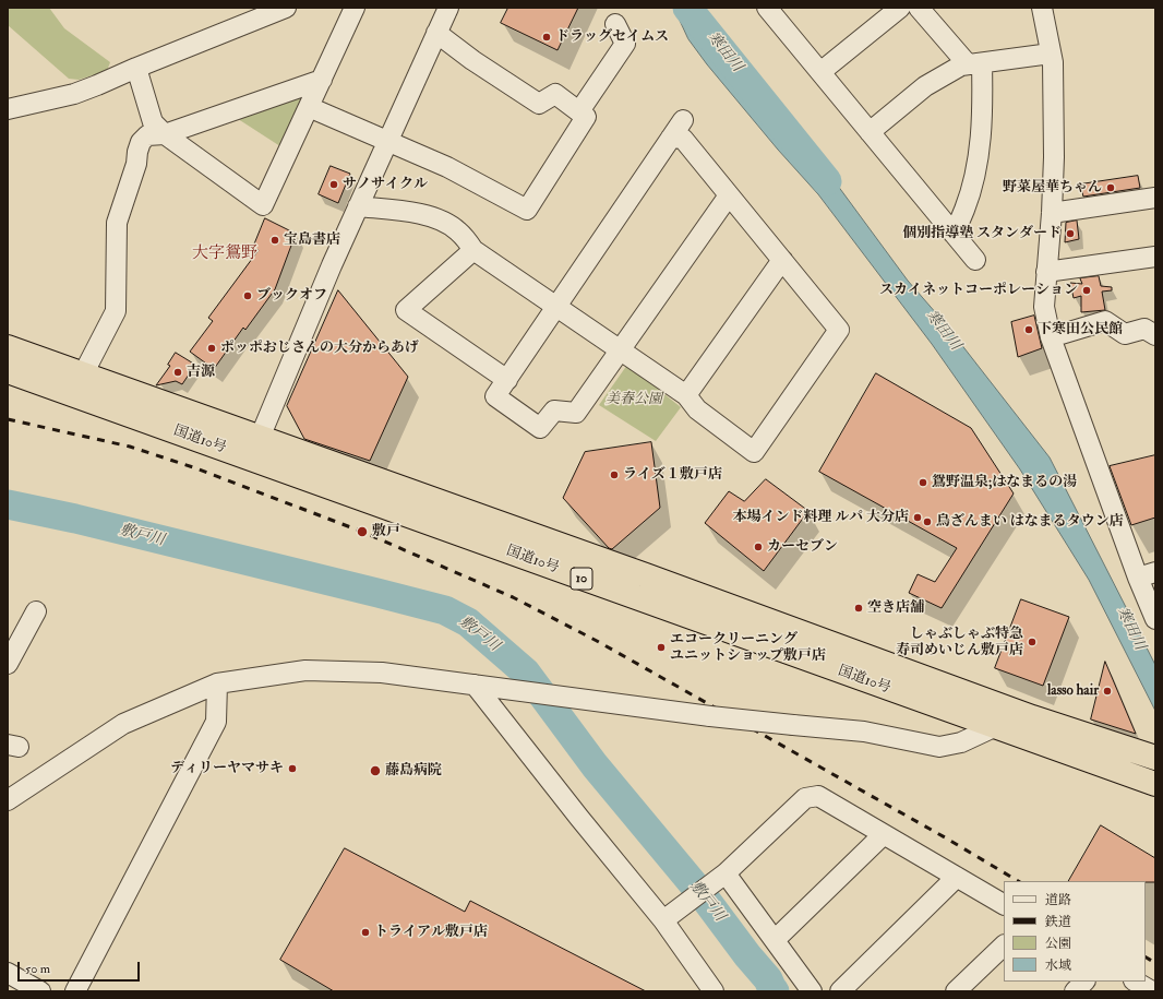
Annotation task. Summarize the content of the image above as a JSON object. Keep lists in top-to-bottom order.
{
  "streets": {
    "highway": ["国道10号", "10"]
  },
  "districts": ["大字鴛野"],
  "water": ["寒田川", "敷戸川"],
  "parks": ["美春公園"],
  "places": [
    "ドラッグセイムス",
    "サノサイクル",
    "野菜屋華ちゃん",
    "個別指導塾 スタンダード",
    "宝島書店",
    "スカイネットコーポレーション",
    "ブックオフ",
    "下寒田公民館",
    "ポッポおじさんの大分からあげ",
    "吉源",
    "ライズ１敷戸店",
    "鴛野温泉;はなまるの湯",
    "本場インド料理 ルパ 大分店",
    "鳥ざんまい はなまるタウン店",
    "敷戸",
    "カーセブン",
    "空き店舗",
    "しゃぶしゃぶ特急 寿司めいじん敷戸店",
    "エコークリーニング ユニットショップ敷戸店",
    "lasso hair",
    "ディリーヤマサキ",
    "藤島病院",
    "トライアル敷戸店"
  ],
  "legend": [
    "道路",
    "鉄道",
    "公園",
    "水域"
  ],
  "scale_bar": "50 m"
}
